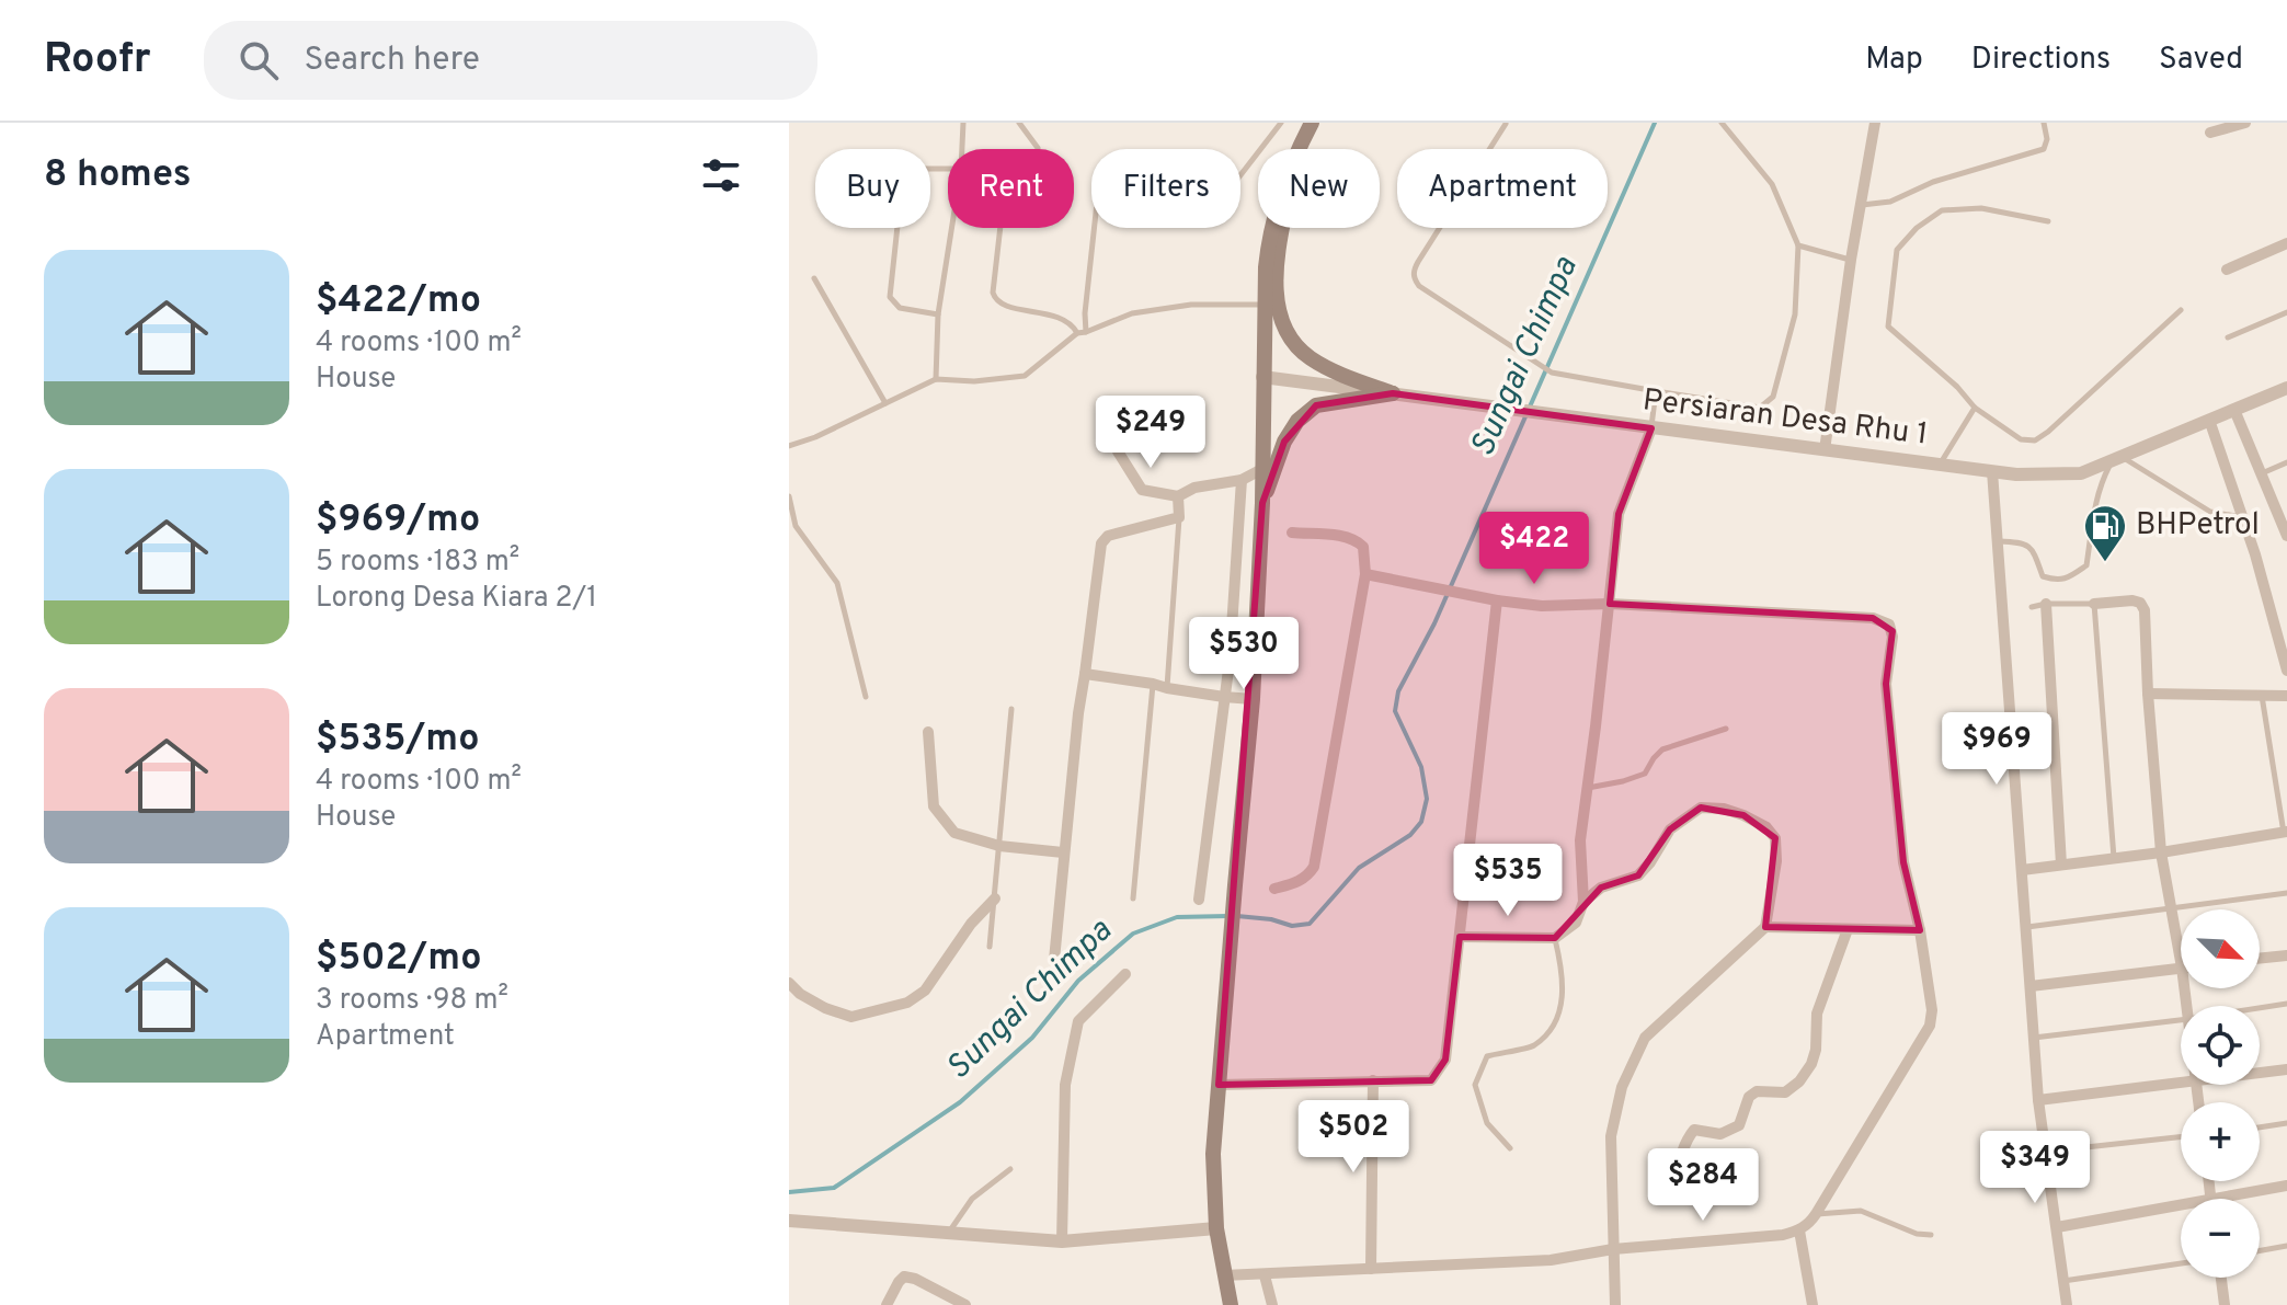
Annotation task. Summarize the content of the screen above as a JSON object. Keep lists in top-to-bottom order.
{
  "streets": {
    "street": ["Persiaran Desa Rhu 1"]
  },
  "water": ["Sungai Chimpa"],
  "places": {
    "fuel station": ["BHPetrol"]
  },
  "north": "bottom right",
  "page": {
    "header": "Roofr",
    "search": "Search here",
    "nav": ["Map", "Directions", "Saved"],
    "heading": "8 homes",
    "chip": [
      "Buy",
      "Rent",
      "Filters",
      "New",
      "Apartment"
    ],
    "list": [
      {
        "name": "$422/mo",
        "note": "4 rooms · 100 m² · House"
      },
      {
        "name": "$969/mo",
        "note": "5 rooms · 183 m² · Lorong Desa Kiara 2/1"
      },
      {
        "name": "$535/mo",
        "note": "4 rooms · 100 m² · House"
      },
      {
        "name": "$502/mo",
        "note": "3 rooms · 98 m² · Apartment"
      }
    ],
    "price": [
      "$249",
      "$422",
      "$530",
      "$969",
      "$535",
      "$502",
      "$349",
      "$284"
    ],
    "map_buttons": ["+", "−"]
  }
}
